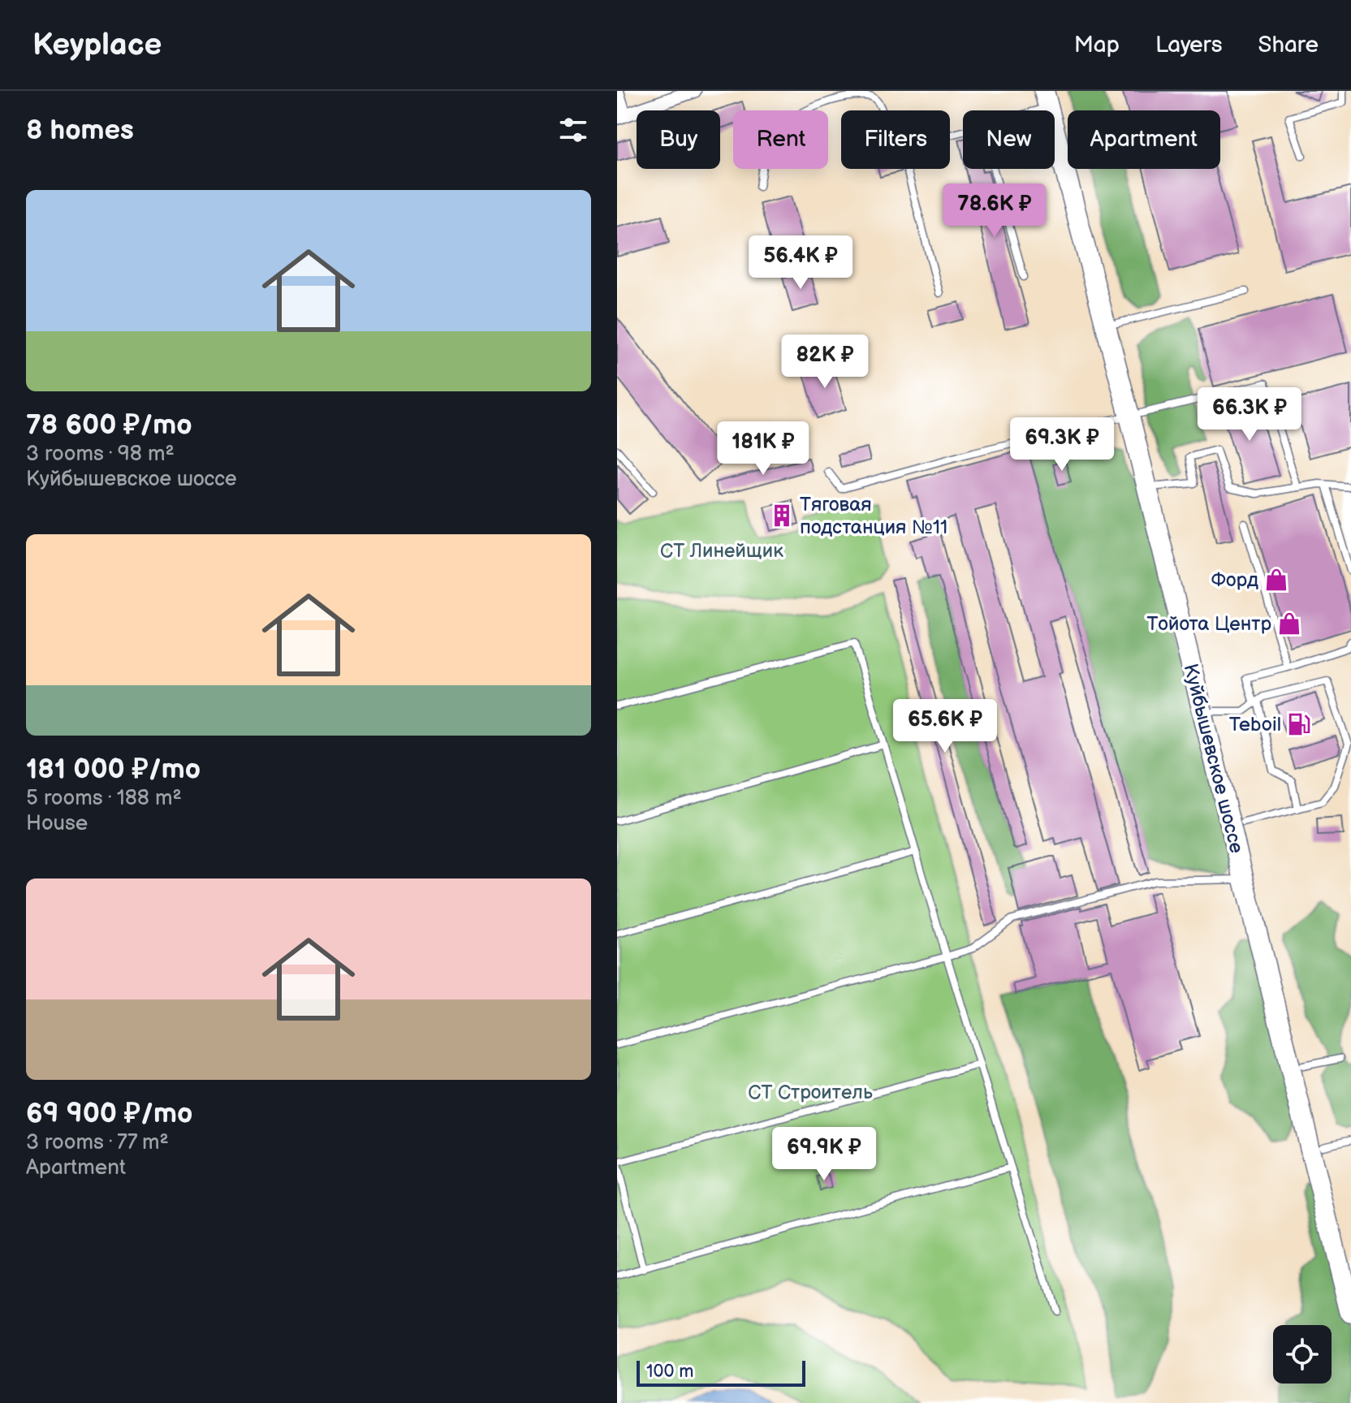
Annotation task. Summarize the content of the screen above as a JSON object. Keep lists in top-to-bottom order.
{
  "streets": {
    "main road": ["Куйбышевское шоссе"]
  },
  "parks": ["СТ Линейщик", "СТ Строитель"],
  "places": {
    "building": ["Тяговая подстанция №11"],
    "shop": ["Форд", "Тойота Центр"],
    "fuel station": ["Teboil"]
  },
  "scale_bar": "100 m",
  "page": {
    "header": "Keyplace",
    "nav": ["Map", "Layers", "Share"],
    "heading": "8 homes",
    "chip": [
      "Buy",
      "Rent",
      "Filters",
      "New",
      "Apartment"
    ],
    "list": [
      {
        "name": "78 600 ₽/mo",
        "note": "3 rooms · 98 m² · Куйбышевское шоссе"
      },
      {
        "name": "181 000 ₽/mo",
        "note": "5 rooms · 188 m² · House"
      },
      {
        "name": "69 900 ₽/mo",
        "note": "3 rooms · 77 m² · Apartment"
      }
    ],
    "price": [
      "78.6K ₽",
      "56.4K ₽",
      "82K ₽",
      "66.3K ₽",
      "69.3K ₽",
      "181K ₽",
      "65.6K ₽",
      "69.9K ₽"
    ],
    "scale": "100 m"
  }
}
